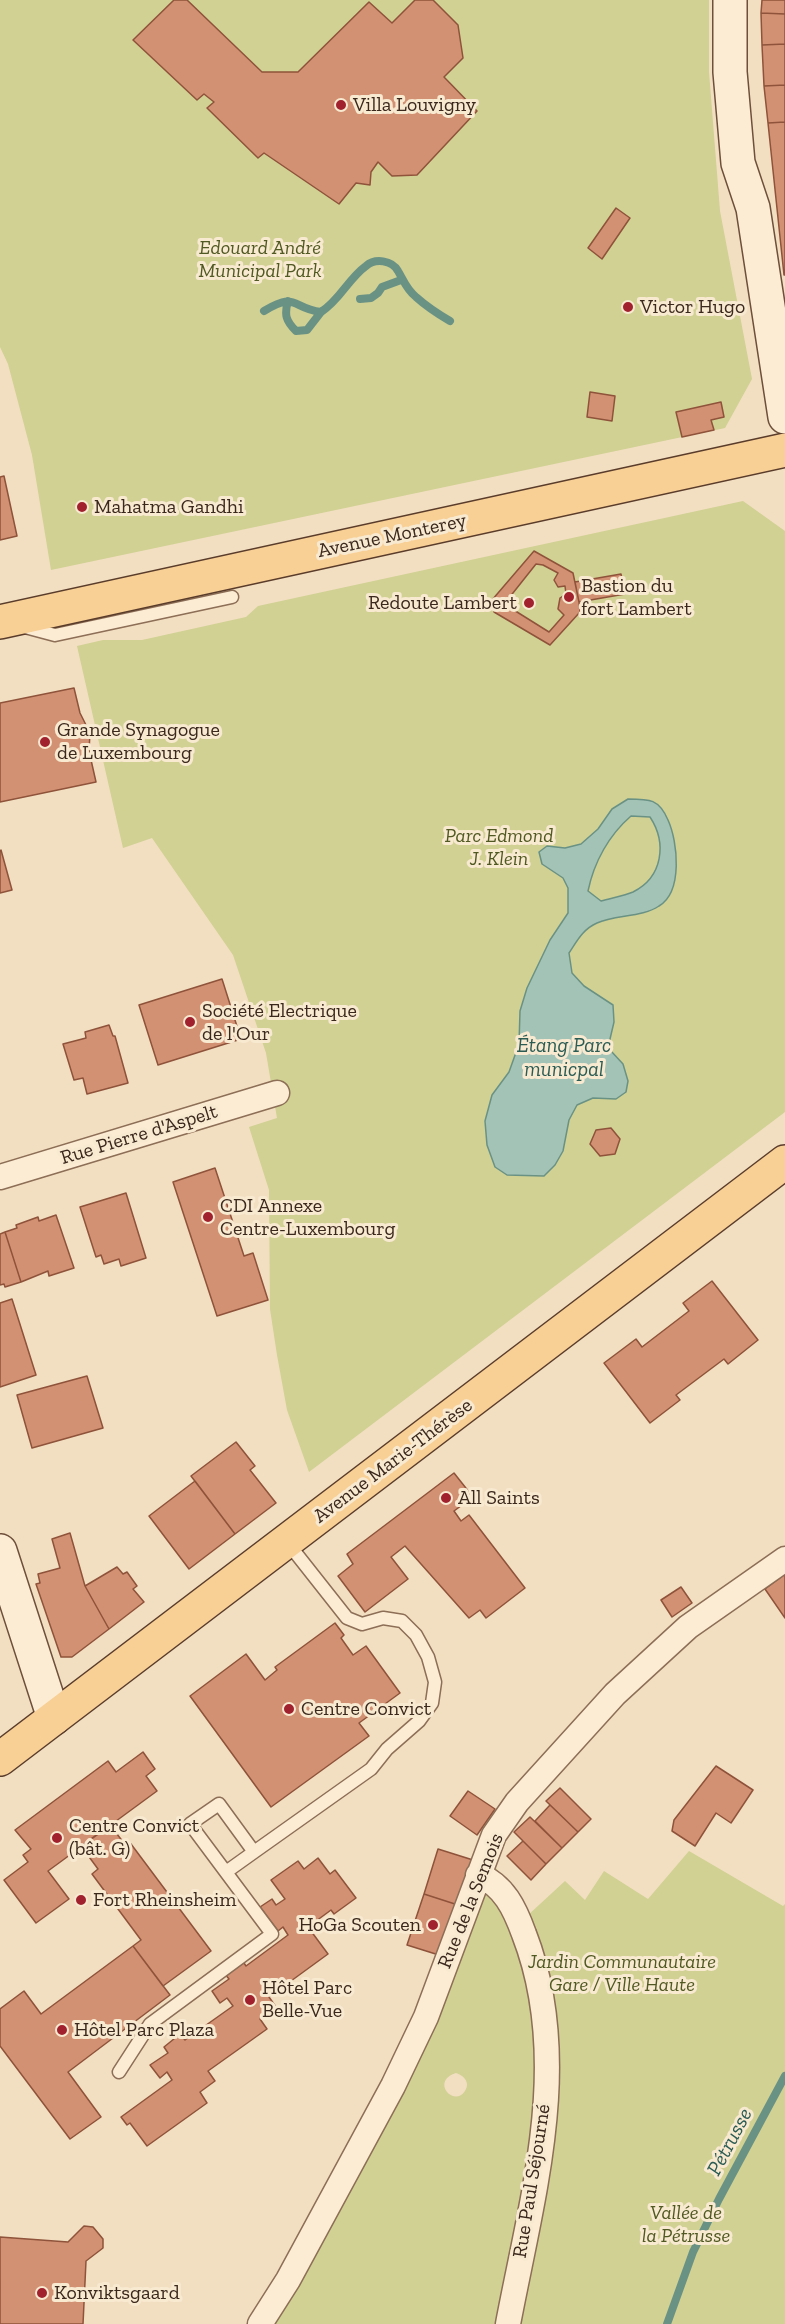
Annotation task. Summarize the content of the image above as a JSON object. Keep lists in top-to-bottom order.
{
  "streets": {
    "main road": ["Avenue Monterey", "Avenue Marie-Thérèse"],
    "street": ["Rue Pierre d'Aspelt", "Rue de la Semois", "Rue Paul Séjourné"]
  },
  "crossings": [
    ["Rue de la Semois", "Rue Paul Séjourné"]
  ],
  "water": ["Étang Parc municpal", "Pétrusse"],
  "parks": [
    "Edouard André Municipal Park",
    "Parc Edmond J. Klein",
    "Jardin Communautaire Gare / Ville Haute",
    "Vallée de la Pétrusse"
  ],
  "places": [
    "Villa Louvigny",
    "Victor Hugo",
    "Mahatma Gandhi",
    "Bastion du fort Lambert",
    "Redoute Lambert",
    "Grande Synagogue de Luxembourg",
    "Société Electrique de l'Our",
    "CDI Annexe Centre-Luxembourg",
    "All Saints",
    "Centre Convict",
    "Centre Convict (bât. G)",
    "Fort Rheinsheim",
    "HoGa Scouten",
    "Hôtel Parc Belle-Vue",
    "Hôtel Parc Plaza",
    "Konviktsgaard"
  ]
}
